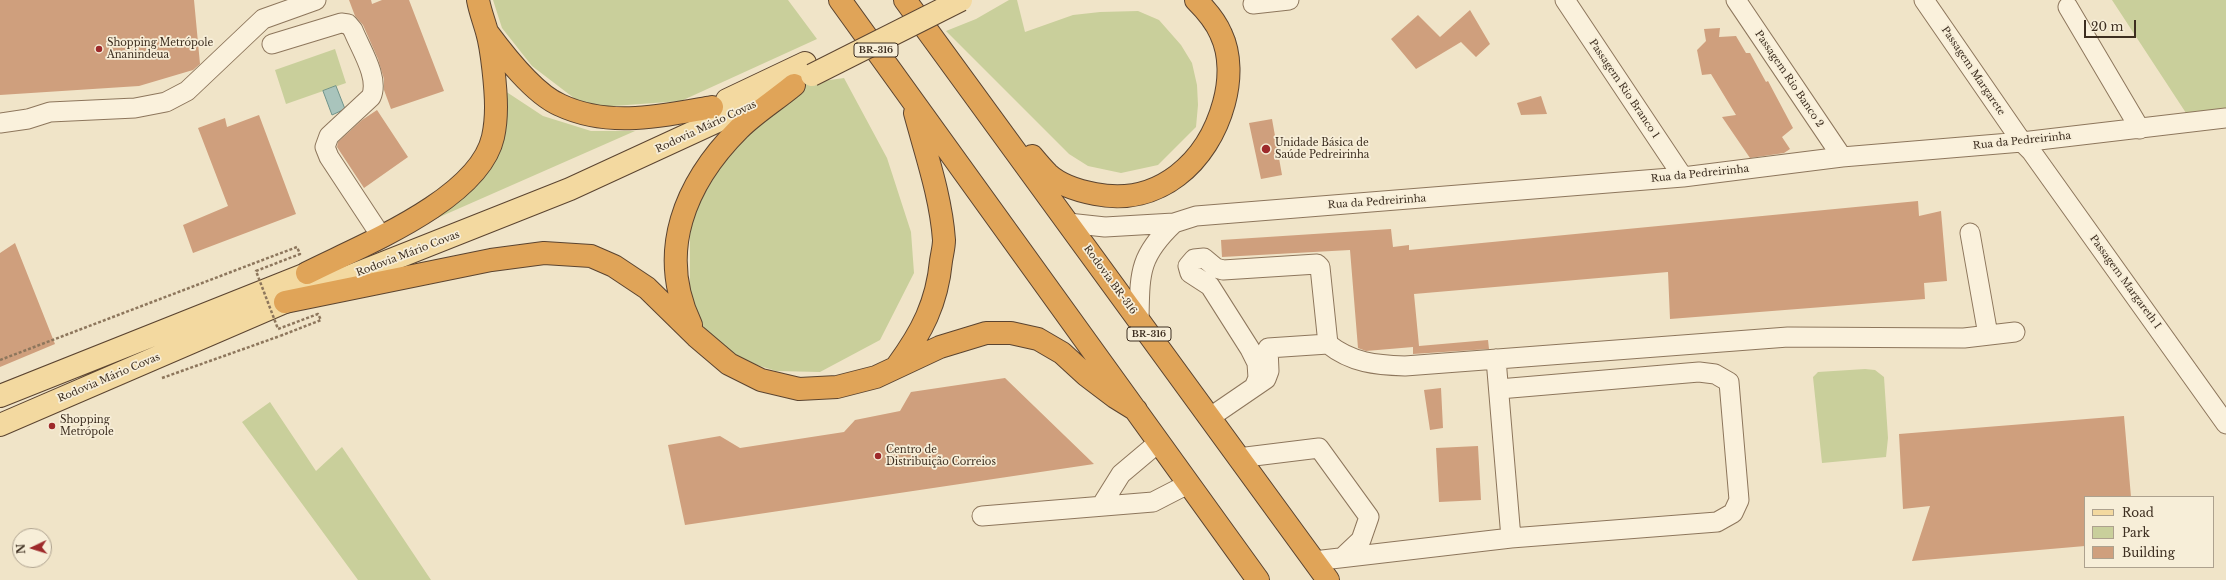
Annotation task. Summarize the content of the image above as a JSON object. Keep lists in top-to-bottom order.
{
  "streets": {
    "highway": ["BR-316", "Rodovia BR-316"],
    "main road": ["Rodovia Mário Covas"],
    "street": [
      "Passagem Margarete",
      "Passagem Rio Banco 2",
      "Passagem Rio Branco 1",
      "Rua da Pedreirinha",
      "Passagem Margareth I"
    ]
  },
  "crossings": [
    ["Passagem Margarete", "Rua da Pedreirinha"],
    ["Passagem Margarete", "Passagem Margareth I"],
    ["Passagem Rio Banco 2", "Rua da Pedreirinha"],
    ["Passagem Rio Branco 1", "Rua da Pedreirinha"],
    ["Rua da Pedreirinha", "Rodovia BR-316"],
    ["Rua da Pedreirinha", "Passagem Margareth I"]
  ],
  "places": [
    "Shopping Metrópole Ananindeua",
    "Unidade Básica de Saúde Pedreirinha",
    "Shopping Metrópole",
    "Centro de Distribuição Correios"
  ],
  "legend": ["Road", "Park", "Building"],
  "scale_bar": "20 m",
  "north": "left"
}
